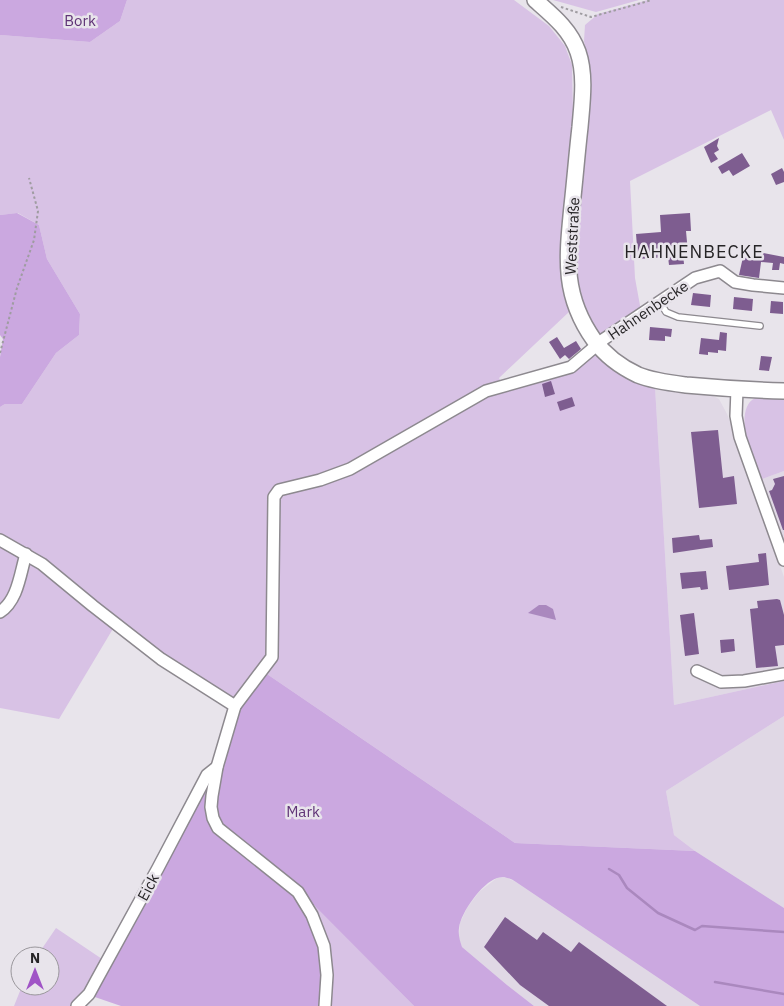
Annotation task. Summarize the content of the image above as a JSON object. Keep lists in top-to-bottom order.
{
  "streets": {
    "main road": ["Weststraße"],
    "street": ["Hahnenbecke", "Eick"]
  },
  "crossings": [
    ["Weststraße", "Hahnenbecke"]
  ],
  "districts": ["HAHNENBECKE"],
  "parks": ["Bork", "Mark"],
  "north": "top"
}
